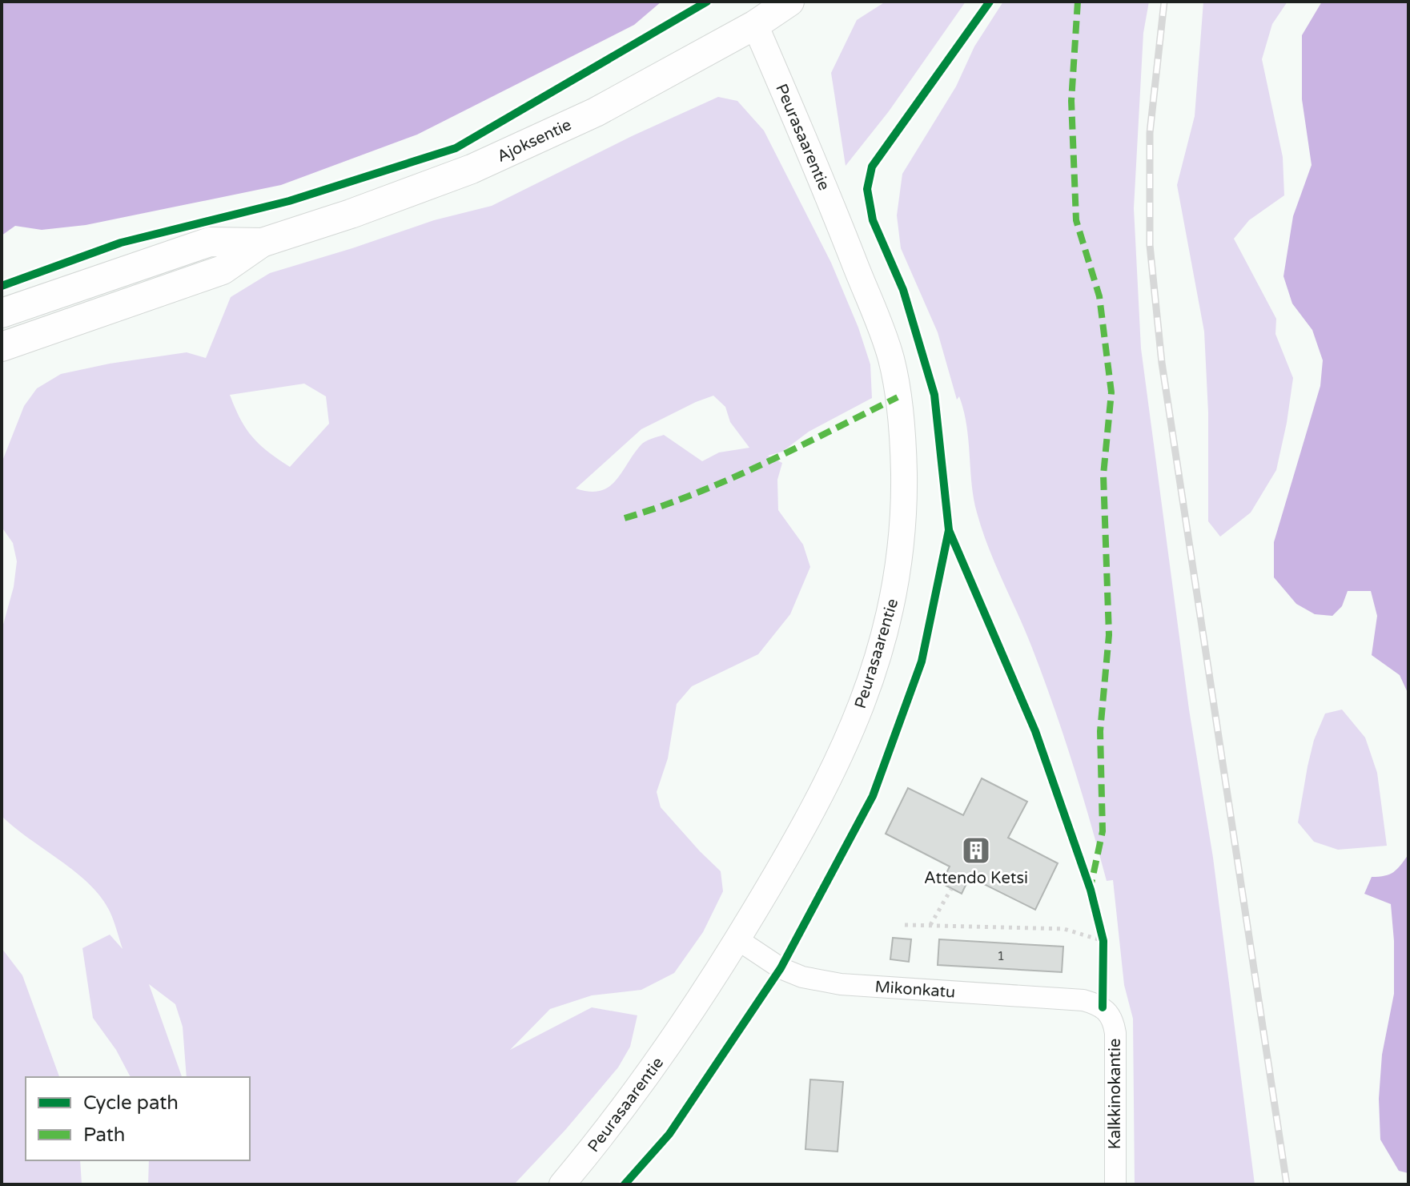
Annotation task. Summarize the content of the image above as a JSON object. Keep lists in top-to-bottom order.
{
  "streets": {
    "main road": ["Ajoksentie"],
    "street": ["Peurasaarentie", "Mikonkatu", "Kalkkinokantie"]
  },
  "crossings": [
    ["Peurasaarentie", "Ajoksentie"],
    ["Peurasaarentie", "Mikonkatu"],
    ["Mikonkatu", "Kalkkinokantie"]
  ],
  "places": {
    "building": ["Attendo Ketsi"]
  },
  "house_numbers": ["1"],
  "legend": ["Cycle path", "Path"]
}
